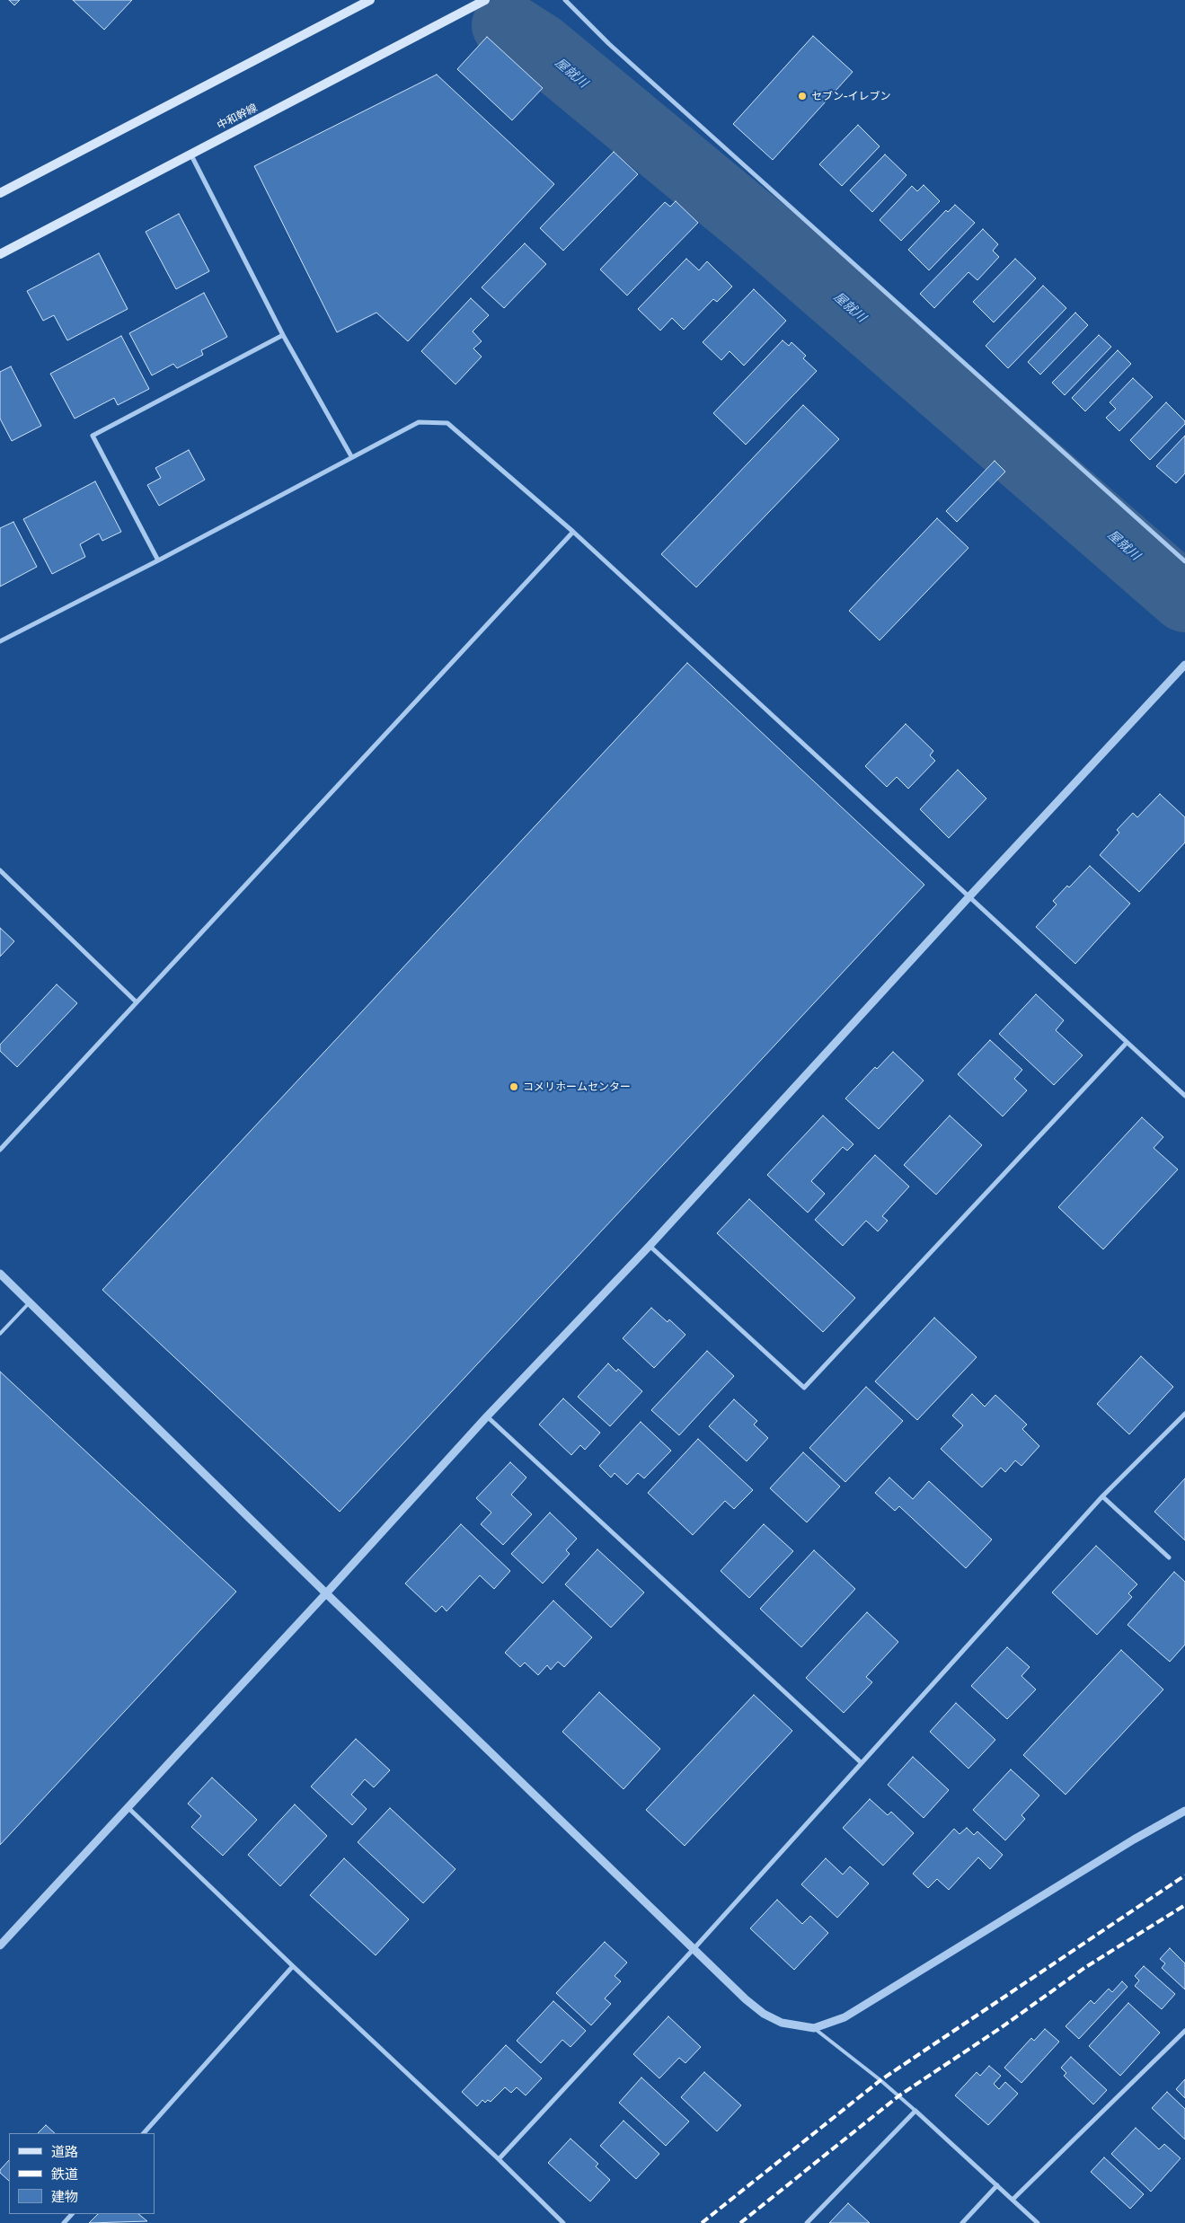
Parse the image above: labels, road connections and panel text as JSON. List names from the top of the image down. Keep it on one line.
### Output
{"streets":{"main road":["中和幹線"]},"water":["屋就川"],"places":["セブン-イレブン","コメリホームセンター"],"legend":["道路","鉄道","建物"]}
